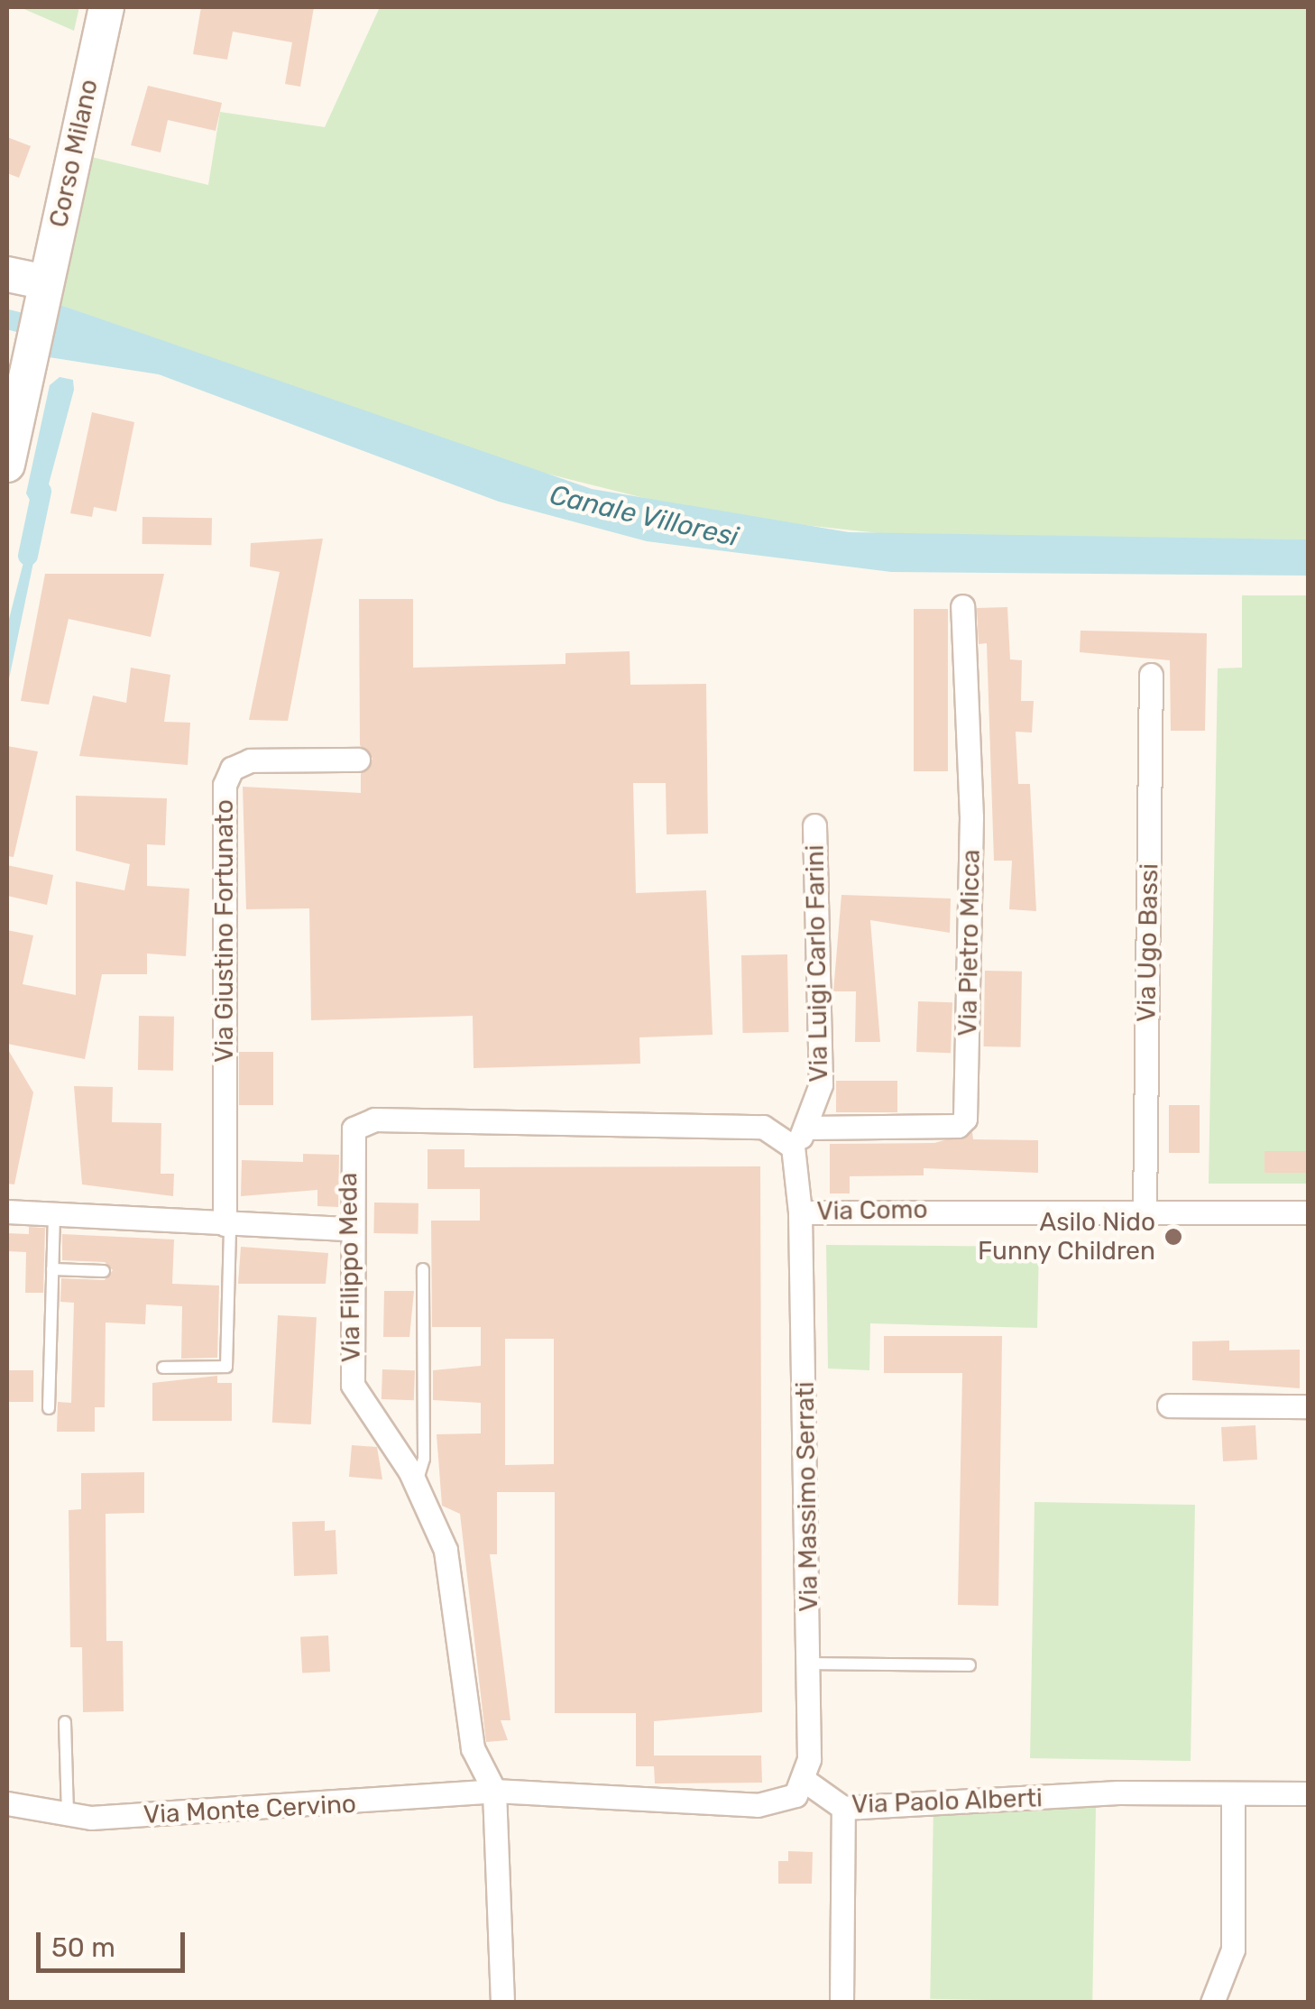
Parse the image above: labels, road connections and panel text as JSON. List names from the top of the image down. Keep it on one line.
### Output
{"streets":{"main road":["Corso Milano"],"street":["Via Giustino Fortunato","Via Pietro Micca","Via Ugo Bassi","Via Luigi Carlo Farini","Via Como","Via Filippo Meda","Via Massimo Serrati","Via Paolo Alberti","Via Monte Cervino"]},"crossings":[["Via Pietro Micca","Via Luigi Carlo Farini"],["Via Ugo Bassi","Via Como"],["Via Luigi Carlo Farini","Via Como"],["Via Luigi Carlo Farini","Via Filippo Meda"],["Via Como","Via Filippo Meda"],["Via Como","Via Massimo Serrati"],["Via Filippo Meda","Via Monte Cervino"],["Via Massimo Serrati","Via Paolo Alberti"]],"water":["Canale Villoresi"],"places":["Asilo Nido Funny Children"],"scale_bar":"50 m"}
